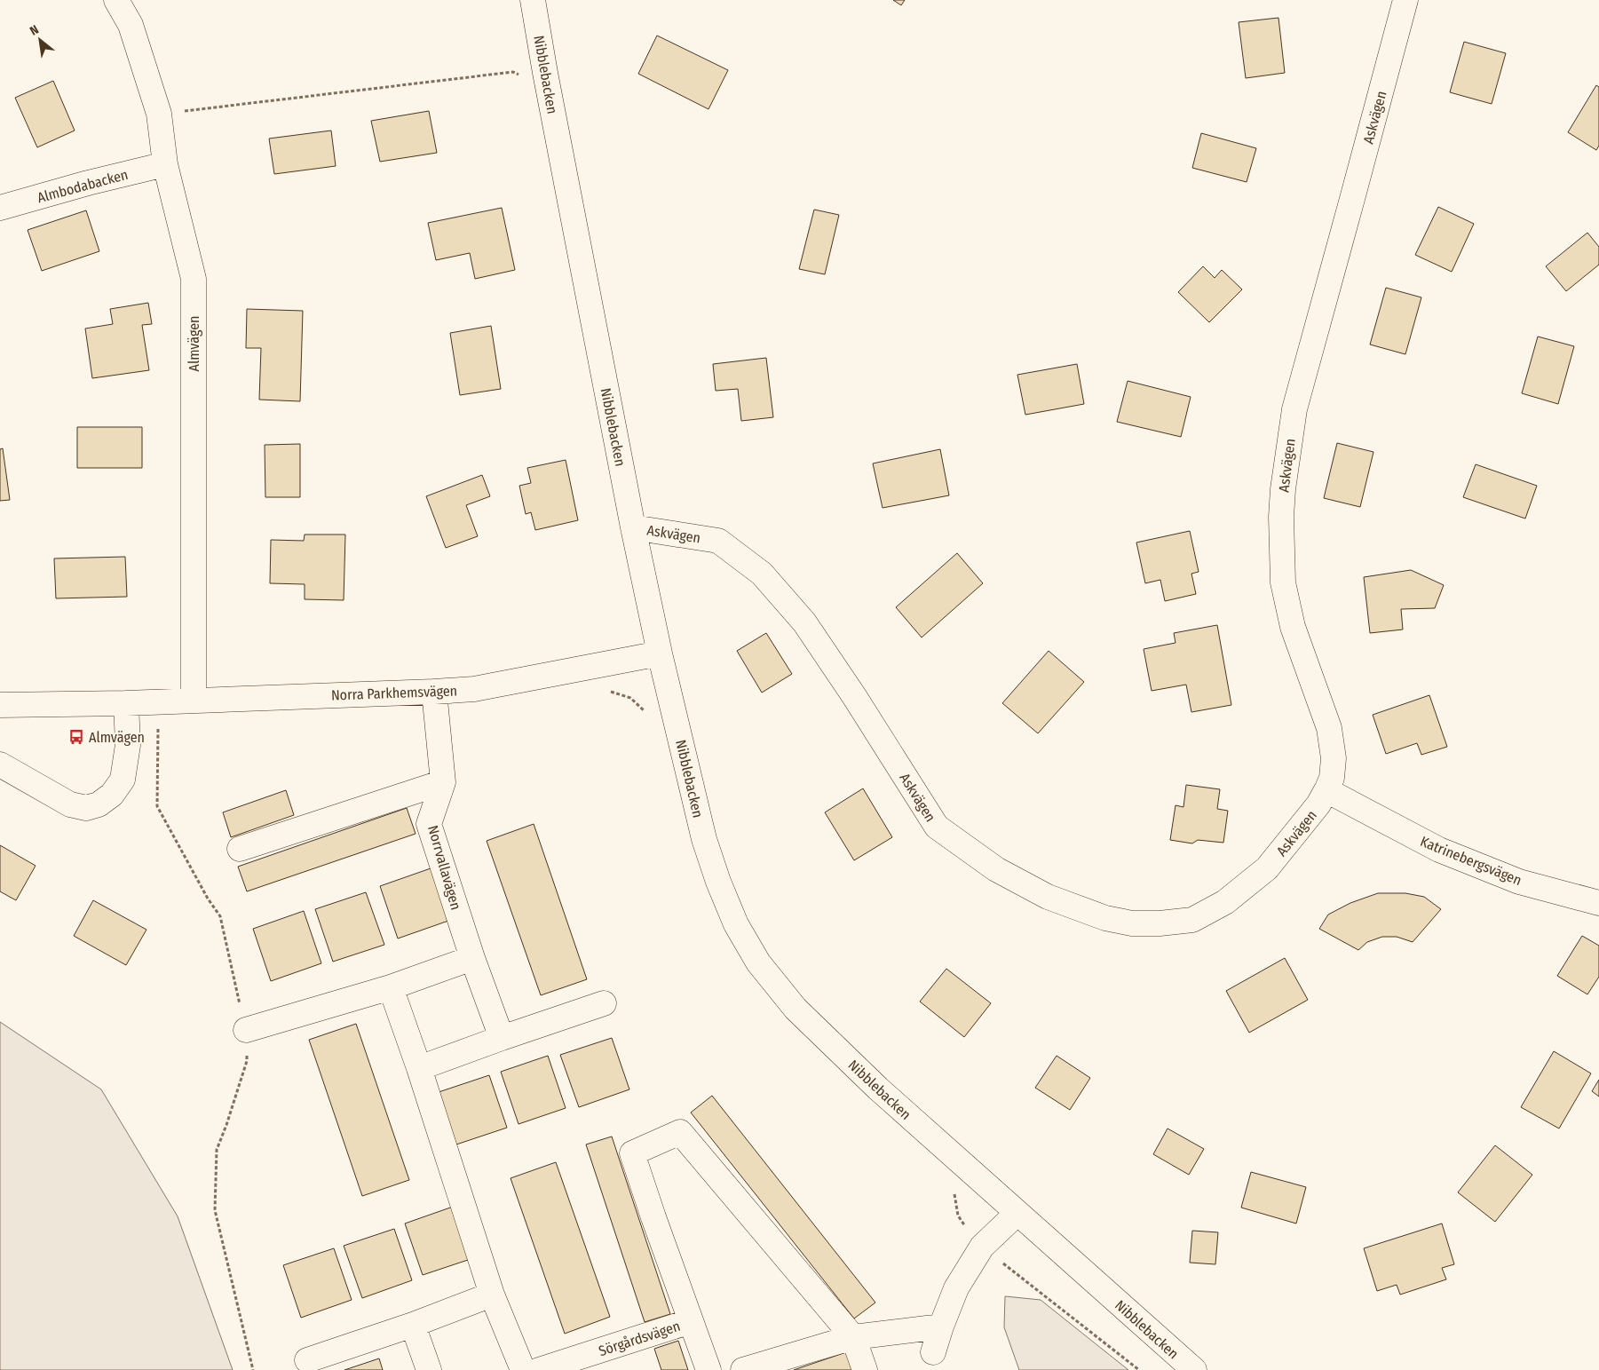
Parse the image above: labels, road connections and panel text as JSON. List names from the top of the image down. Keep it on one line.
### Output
{"streets":{"street":["Nibblebacken","Askvägen","Almbodabacken","Almvägen","Norra Parkhemsvägen","Katrinebergsvägen","Norrvallavägen","Sörgårdsvägen"]},"crossings":[["Nibblebacken","Askvägen"],["Nibblebacken","Norra Parkhemsvägen"],["Askvägen","Katrinebergsvägen"],["Almbodabacken","Almvägen"],["Almvägen","Norra Parkhemsvägen"],["Norra Parkhemsvägen","Norrvallavägen"]],"places":{"bus stop":["Almvägen"]},"north":"top left"}
